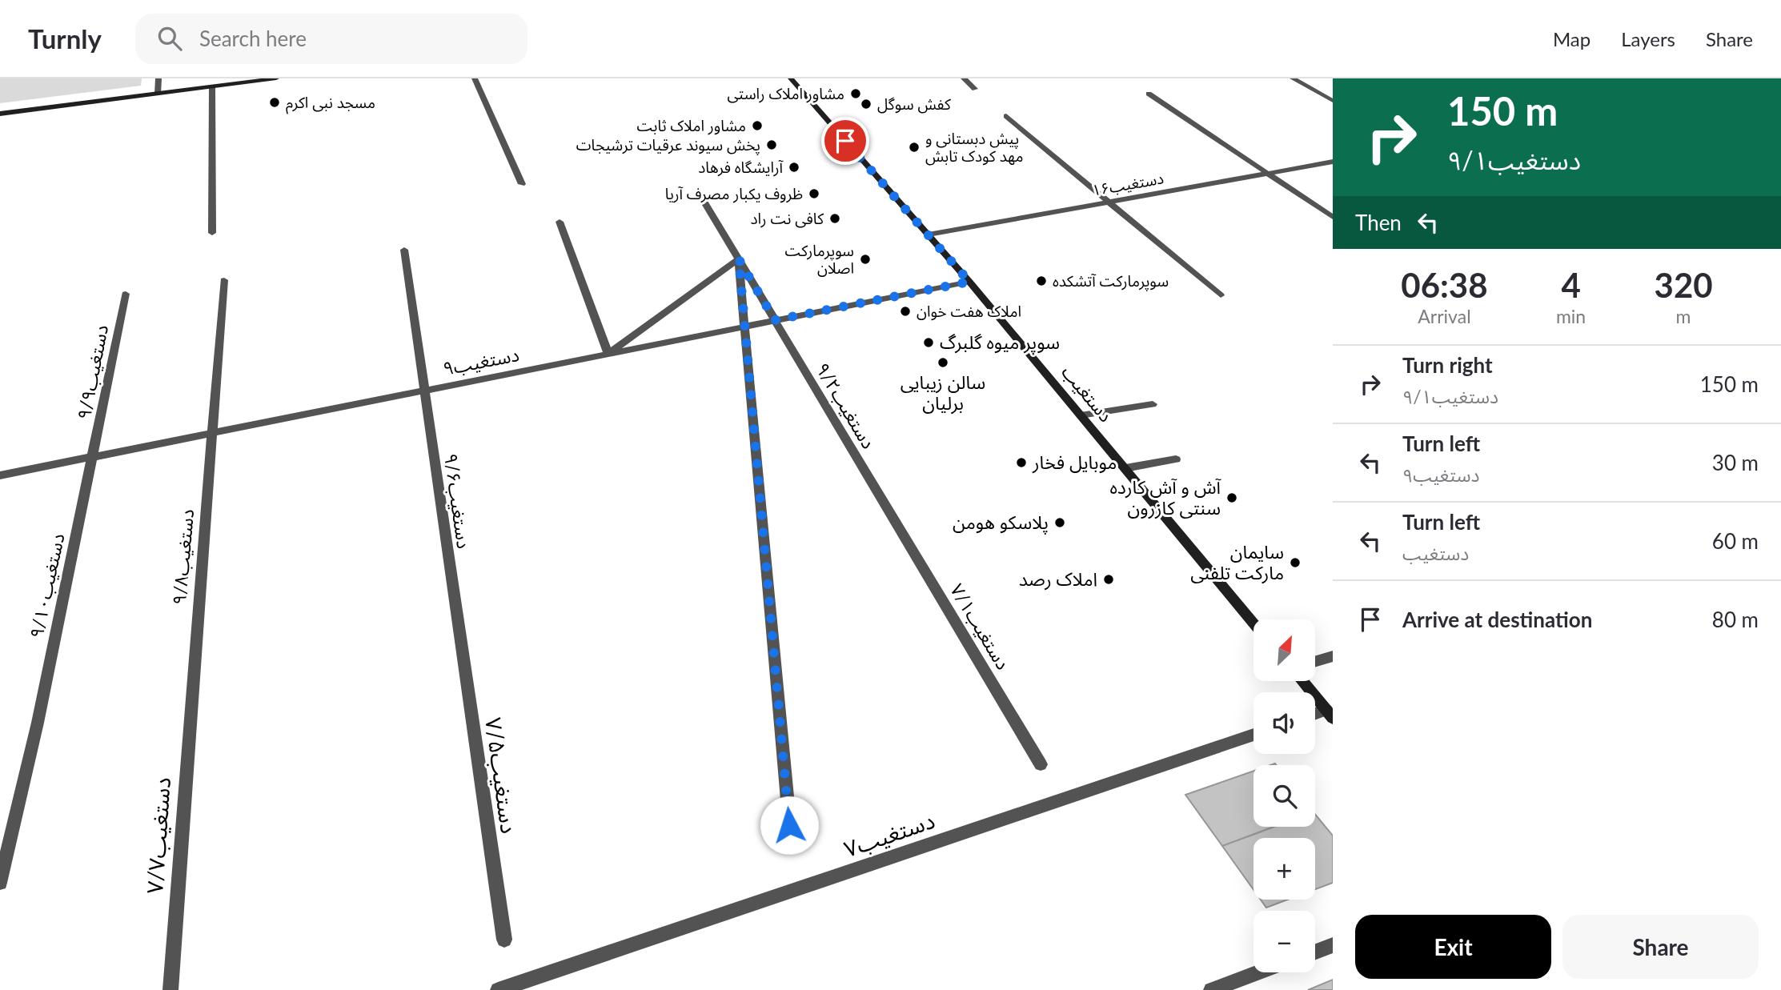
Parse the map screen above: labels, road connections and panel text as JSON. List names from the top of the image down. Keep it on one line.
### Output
{"streets":{"street":["دستغیب۱۶","دستغیب۹","دستغیب۹/۹","دستغیب","دستغیب۹/۲","دستغیب۹/۶","دستغیب۹/۸","دستغیب۹/۱۰","دستغیب۷/۱","دستغیب۷/۵","دستغیب۷","دستغیب۷/۷"]},"crossings":[["دستغیب۱۶","دستغیب"],["دستغیب۹","دستغیب۹/۹"],["دستغیب۹","دستغیب"],["دستغیب۹","دستغیب۹/۲"],["دستغیب۹","دستغیب۹/۶"],["دستغیب۹","دستغیب۹/۸"],["دستغیب۹","دستغیب۹/۱۰"],["دستغیب۹/۹","دستغیب۹/۱۰"],["دستغیب۹/۲","دستغیب۷/۱"],["دستغیب۹/۶","دستغیب۷/۵"],["دستغیب۹/۸","دستغیب۷/۷"]],"places":["مشاور املاک راستی","مسجد نبی اکرم","کفش سوگل","مشاور املاک ثابت","پخش سیوند عرقیات ترشیجات","پیش دبستانی و مهد کودک تابش","آرایشگاه فرهاد","ظروف یکبار مصرف آریا","کافی نت راد","سوپرمارکت اصلان","سوپرمارکت آتشکده","املاک هفت خوان","سوپر میوه گلبرگ","سالن زیبایی برلیان","موبایل فخار","آش و آش کارده سنتی کازرون","پلاسکو هومن","سایمان مارکت تلفنی","املاک رصد"],"north":"top right","page":{"header":"Turnly","search":"Search here","nav":["Map","Layers","Share"],"turn":["150 m","دستغیب۹/۱"],"then":"Then","eta":["06:38","Arrival","4","min","320","m"],"list":[{"name":"Turn right","note":"دستغیب۹/۱","value":"150 m"},{"name":"Turn left","note":"دستغیب۹","value":"30 m"},{"name":"Turn left","note":"دستغیب","value":"60 m"},{"name":"Arrive at destination","value":"80 m"}],"map_buttons":["+","−"],"buttons":["Exit","Share"]}}
